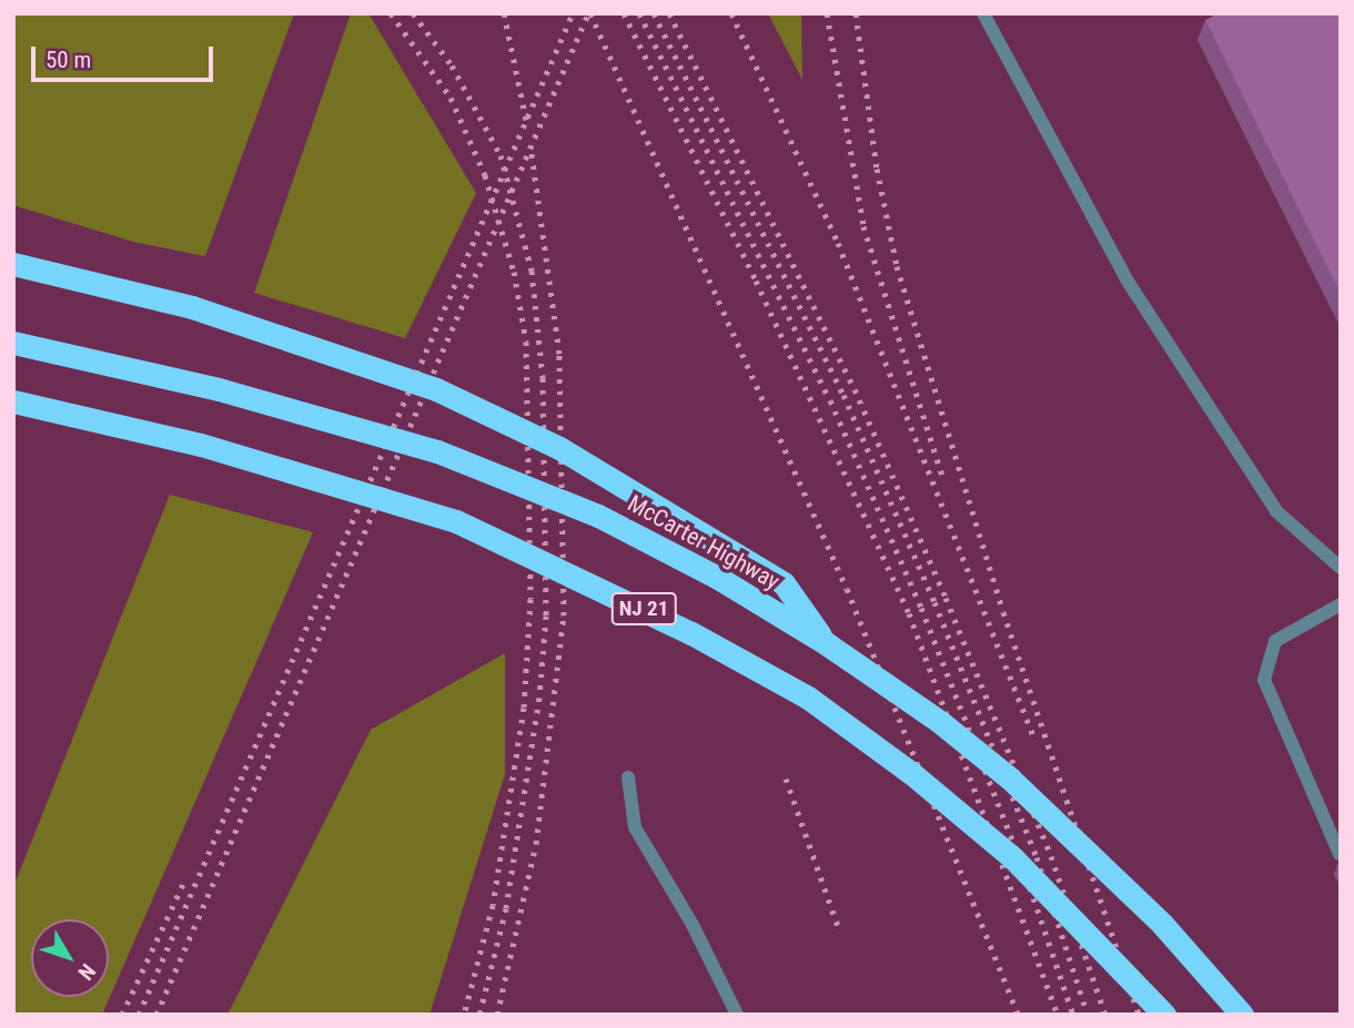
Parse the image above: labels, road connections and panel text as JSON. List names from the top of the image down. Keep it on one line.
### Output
{"streets":{"highway":["McCarter Highway","NJ 21"]},"scale_bar":"50 m","north":"bottom right"}
